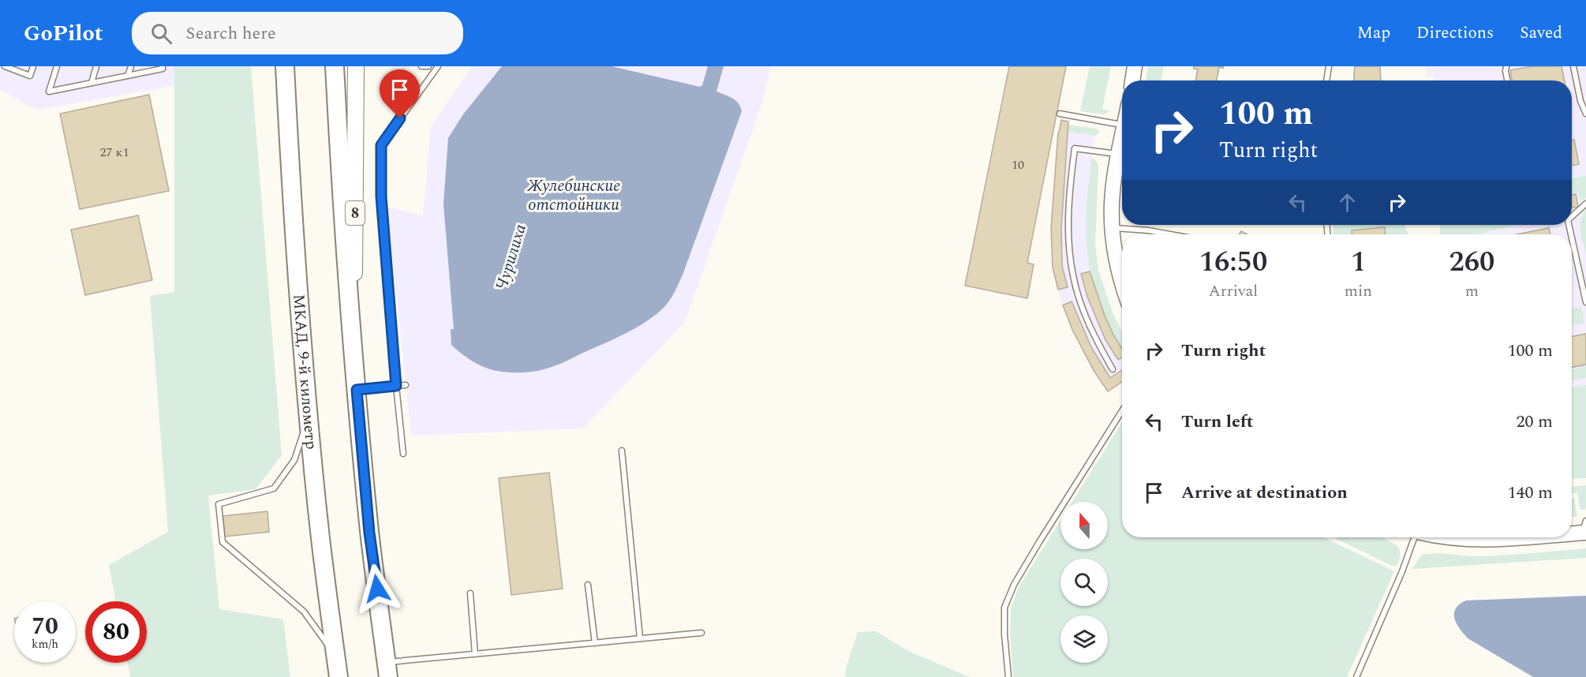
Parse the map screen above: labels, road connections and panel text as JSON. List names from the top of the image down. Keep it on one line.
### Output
{"streets":{"highway":["МКАД, 9-й километр"],"main road":["8"]},"water":["Жулебинские отстойники","Чурилиха"],"house_numbers":["27 к1","10"],"north":"top","page":{"header":"GoPilot","search":"Search here","nav":["Map","Directions","Saved"],"turn":["100 m","Turn right"],"eta":["16:50","Arrival","1","min","260","m"],"list":[{"name":"Turn right","value":"100 m"},{"name":"Turn left","value":"20 m"},{"name":"Arrive at destination","value":"140 m"}],"speed":"70 km/h","limit":"80"}}
